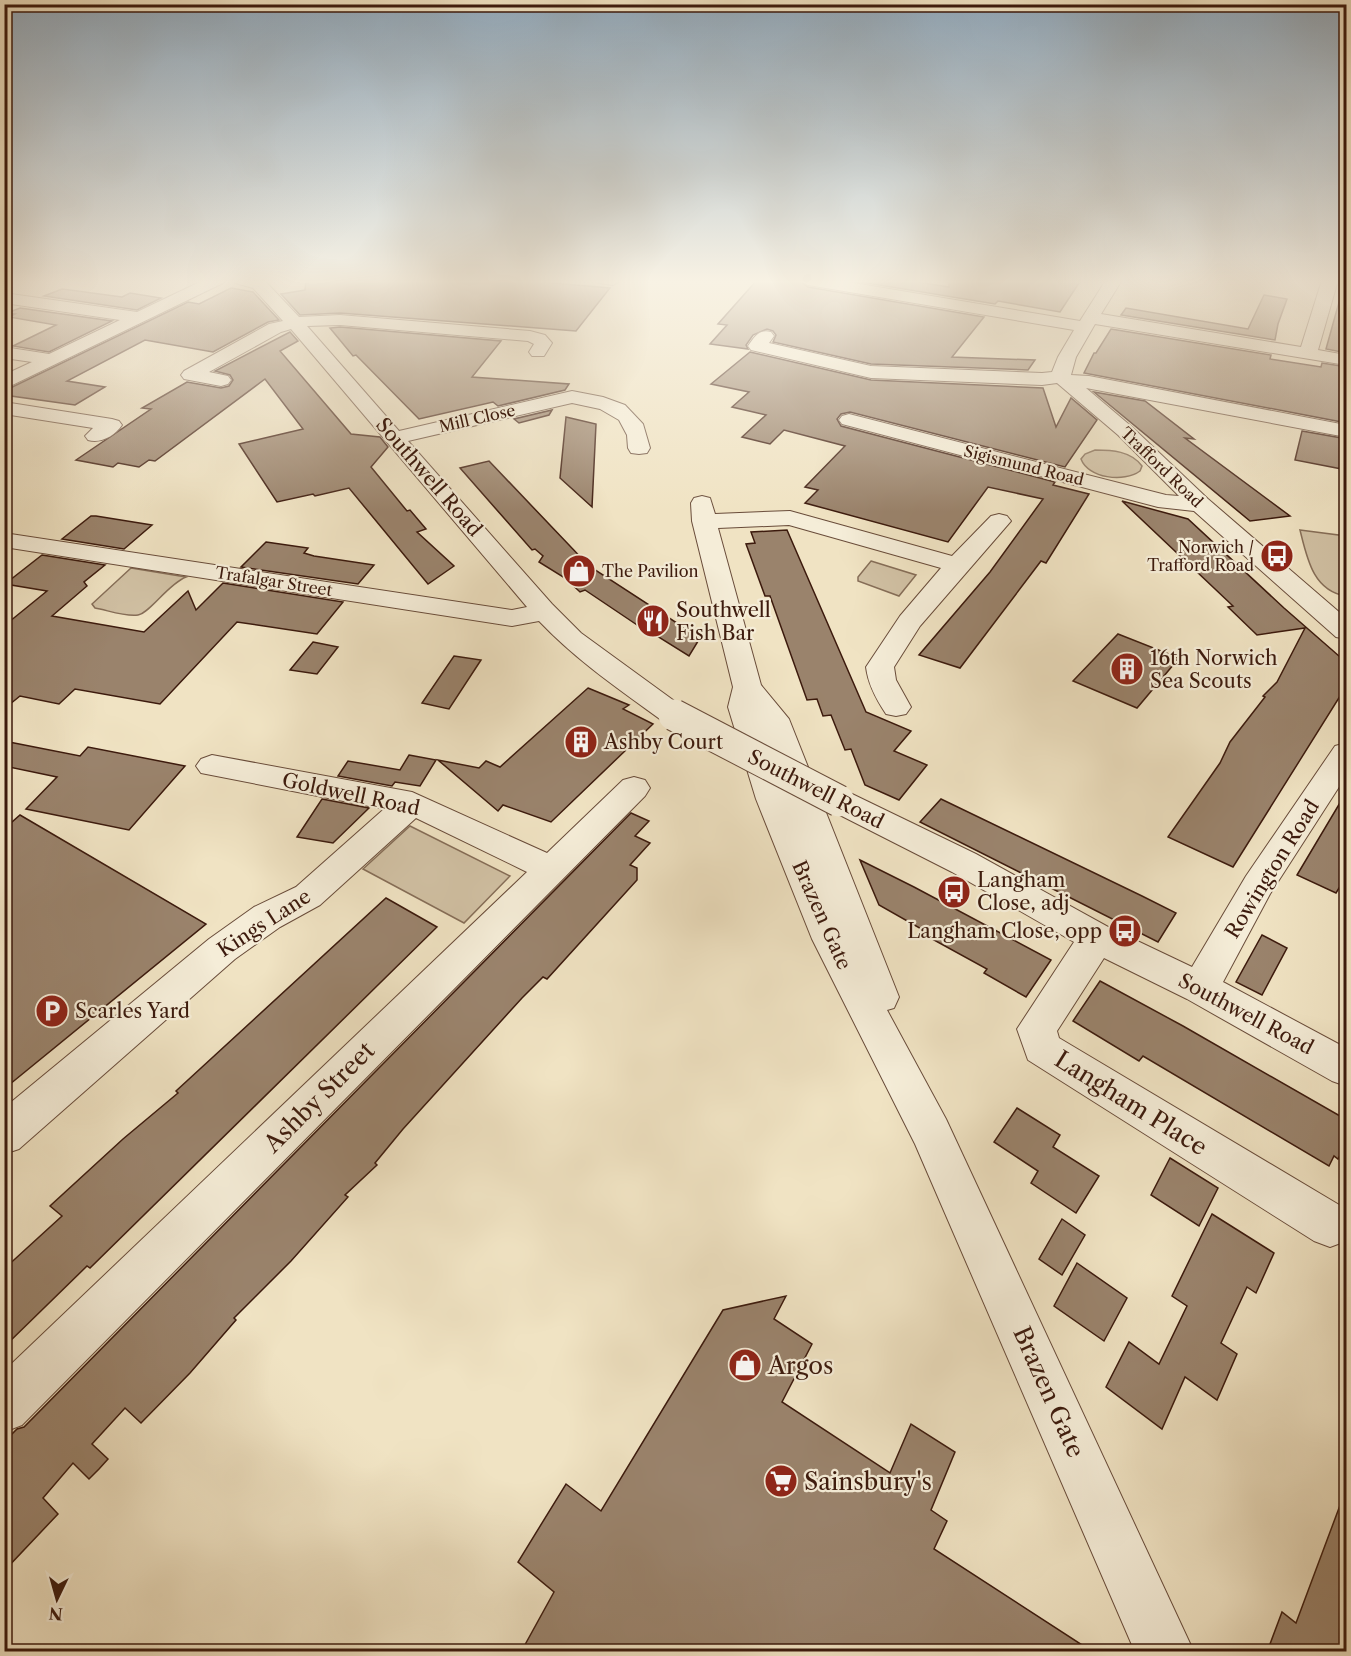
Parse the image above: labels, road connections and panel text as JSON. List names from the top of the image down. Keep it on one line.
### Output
{"streets":{"street":["Mill Close","Sigismund Road","Trafford Road","Southwell Road","Trafalgar Street","Goldwell Road","Rowington Road","Brazen Gate","Kings Lane","Ashby Street","Langham Place"]},"crossings":[["Mill Close","Southwell Road"],["Sigismund Road","Trafford Road"],["Southwell Road","Trafalgar Street"],["Southwell Road","Rowington Road"],["Southwell Road","Langham Place"],["Goldwell Road","Kings Lane"],["Goldwell Road","Ashby Street"]],"places":{"bus stop":["Norwich / Trafford Road","Langham Close, adj","Langham Close, opp"],"shop":["The Pavilion","Argos"],"restaurant":["Southwell Fish Bar"],"building":["16th Norwich Sea Scouts","Ashby Court"],"parking":["Scarles Yard"],"supermarket":["Sainsbury's"]},"north":"bottom"}
